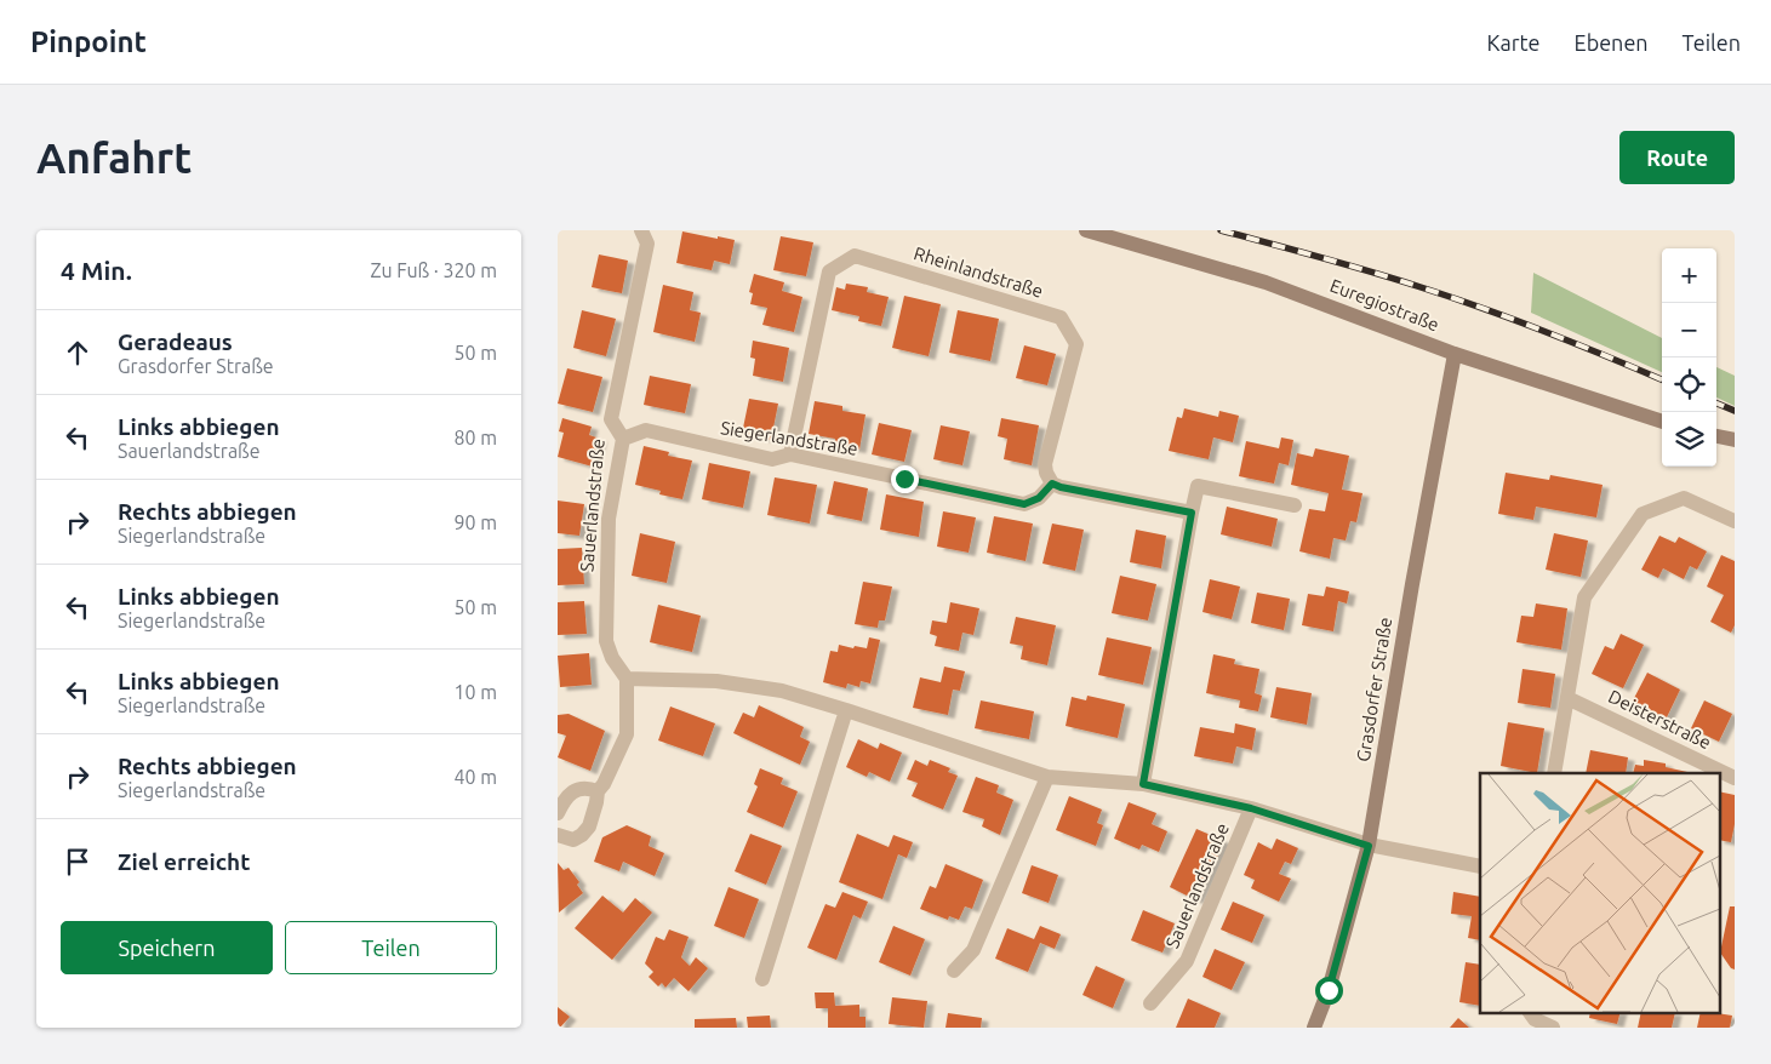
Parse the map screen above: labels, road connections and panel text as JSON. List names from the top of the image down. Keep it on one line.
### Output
{"streets":{"street":["Rheinlandstraße","Euregiostraße","Siegerlandstraße","Sauerlandstraße","Grasdorfer Straße","Deisterstraße"]},"crossings":[["Rheinlandstraße","Siegerlandstraße"],["Euregiostraße","Grasdorfer Straße"],["Siegerlandstraße","Sauerlandstraße"],["Sauerlandstraße","Grasdorfer Straße"]],"page":{"header":"Pinpoint","nav":["Karte","Ebenen","Teilen"],"buttons":["Route",["Speichern","Teilen"]],"title":"Anfahrt","heading":["4 Min.","Zu Fuß · 320 m"],"map_buttons":["+","−"],"list":[["Geradeaus","Grasdorfer Straße","50 m"],["Links abbiegen","Sauerlandstraße","80 m"],["Rechts abbiegen","Siegerlandstraße","90 m"],["Links abbiegen","Siegerlandstraße","50 m"],["Links abbiegen","Siegerlandstraße","10 m"],["Rechts abbiegen","Siegerlandstraße","40 m"],"Ziel erreicht"]}}
